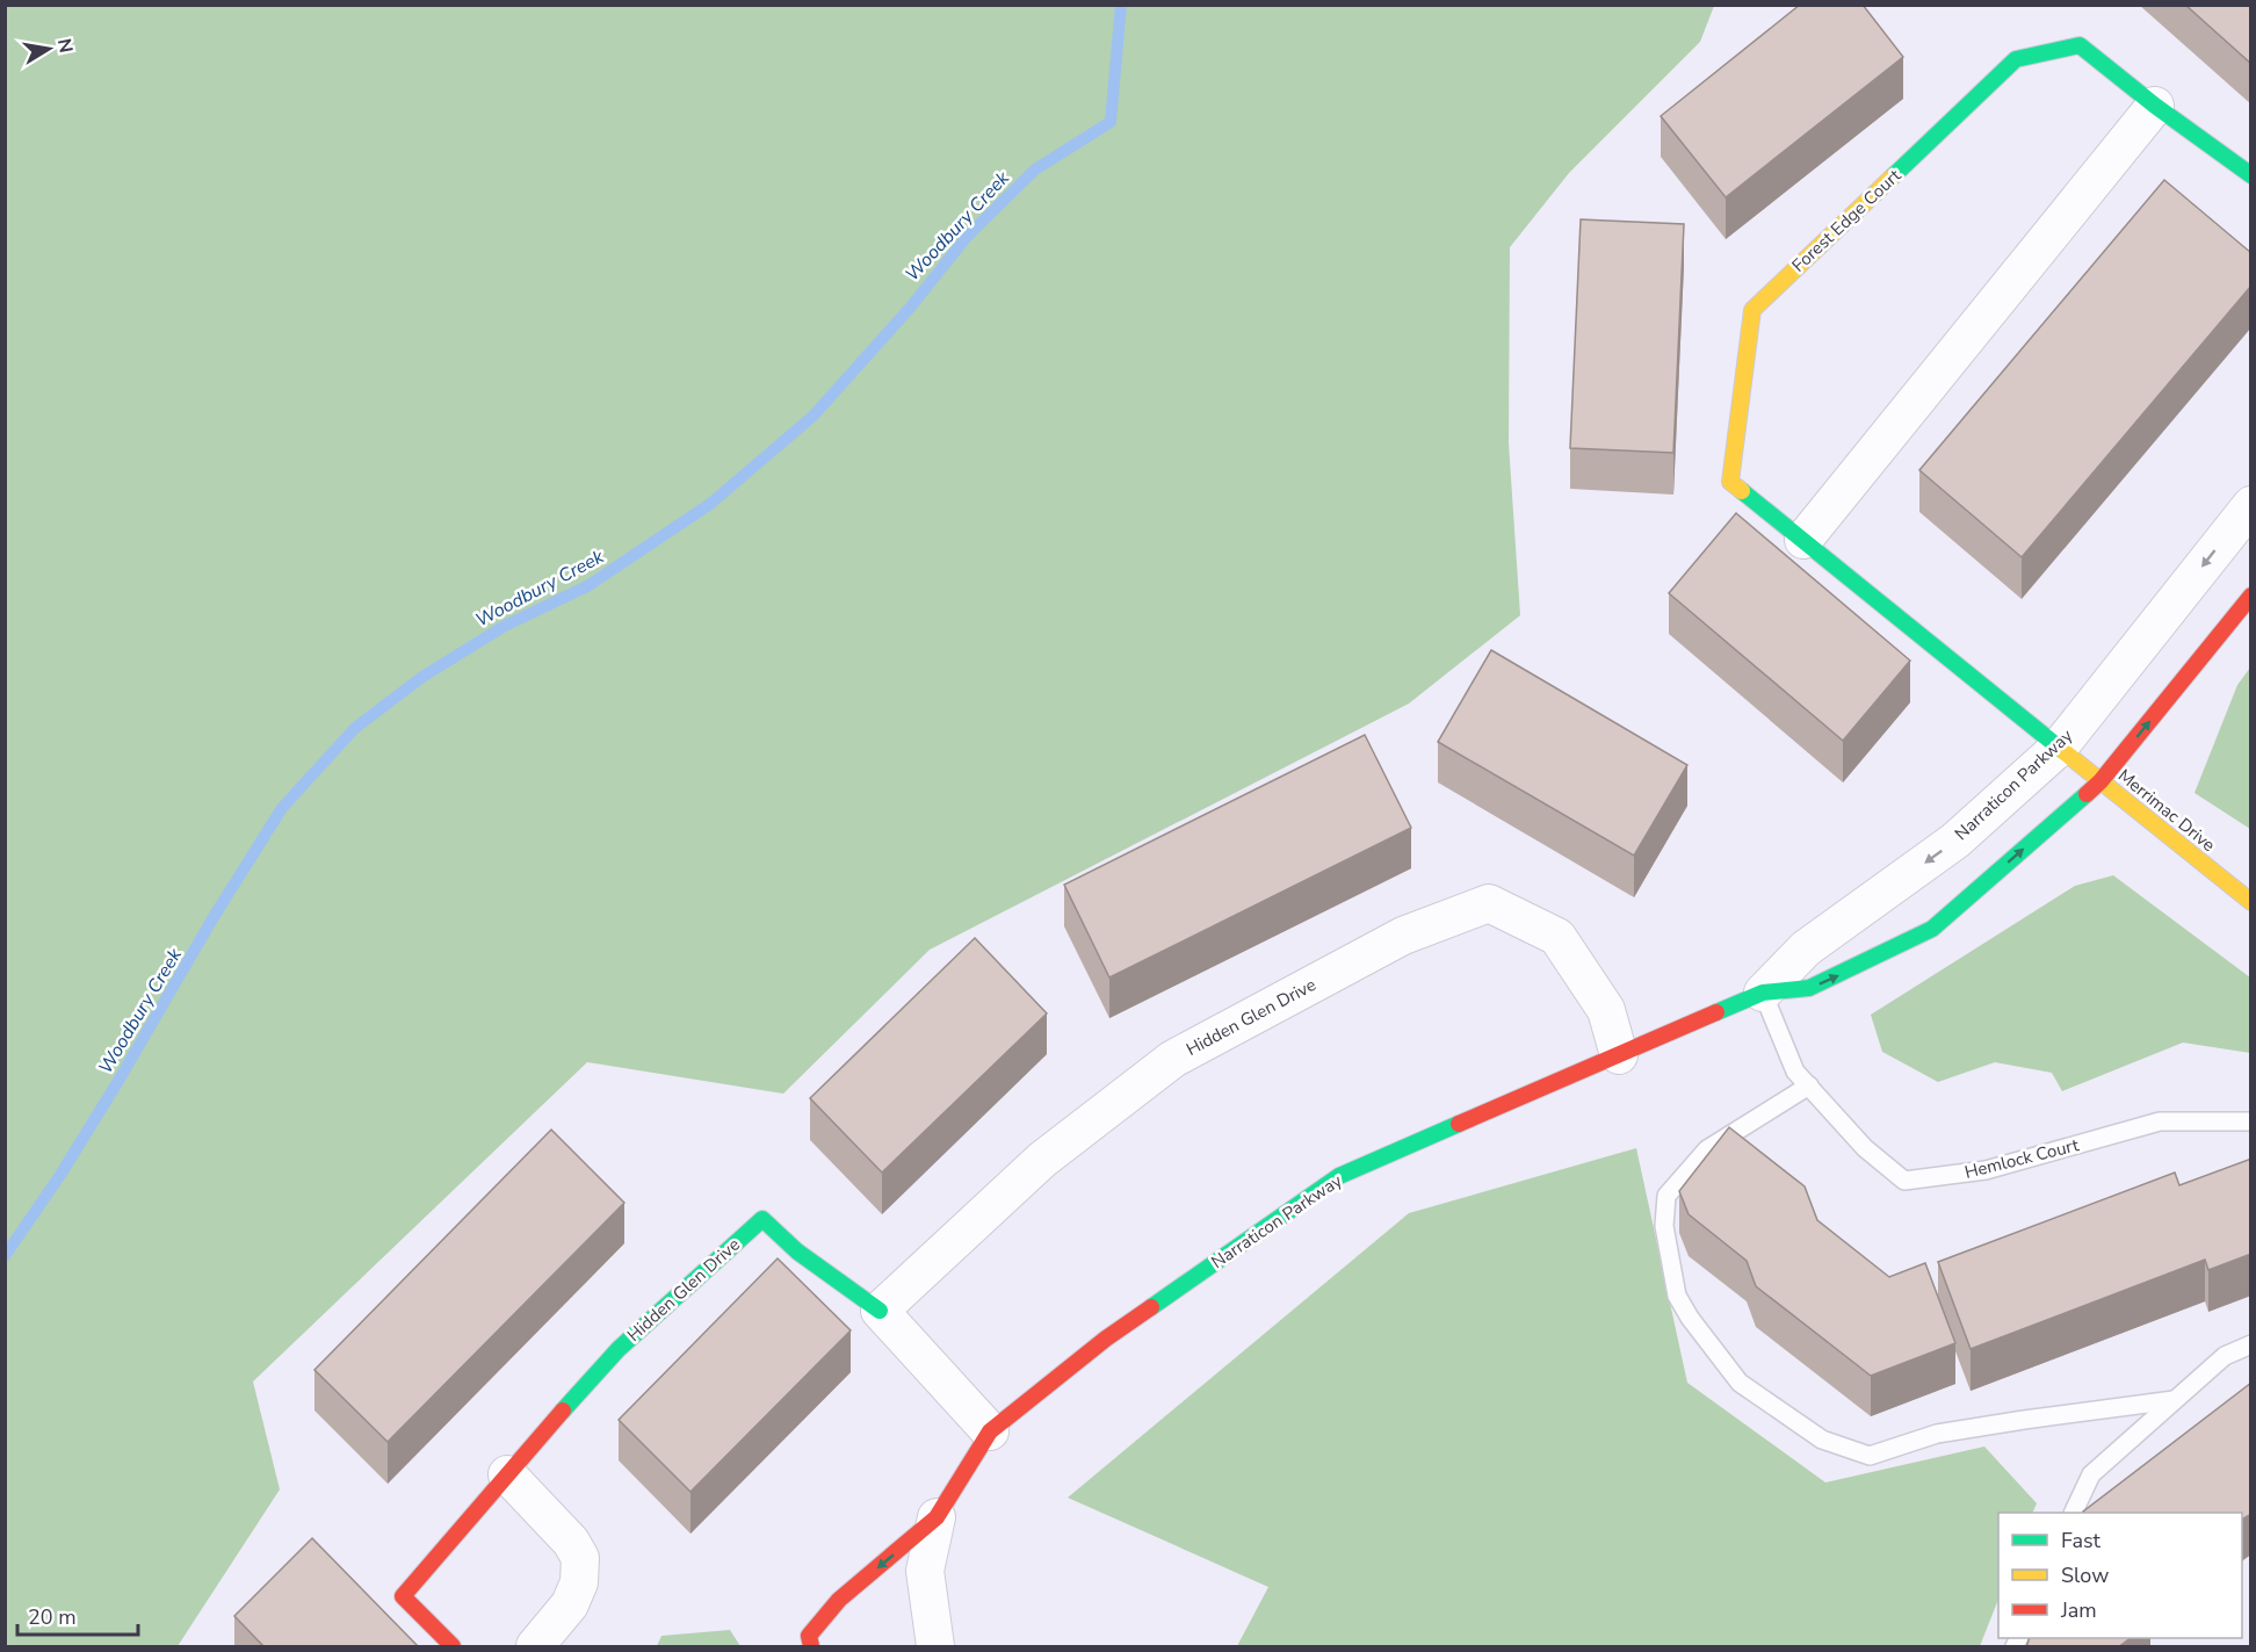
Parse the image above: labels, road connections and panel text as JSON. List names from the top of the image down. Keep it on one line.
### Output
{"streets":{"street":["Forest Edge Court","Narraticon Parkway","Merrimac Drive","Hidden Glen Drive"],"lane":["Hemlock Court"]},"crossings":[["Forest Edge Court","Narraticon Parkway"],["Forest Edge Court","Merrimac Drive"],["Narraticon Parkway","Merrimac Drive"],["Narraticon Parkway","Hidden Glen Drive"],["Narraticon Parkway","Hemlock Court"]],"water":["Woodbury Creek"],"legend":["Fast","Slow","Jam"],"scale_bar":"20 m","north":"right"}
